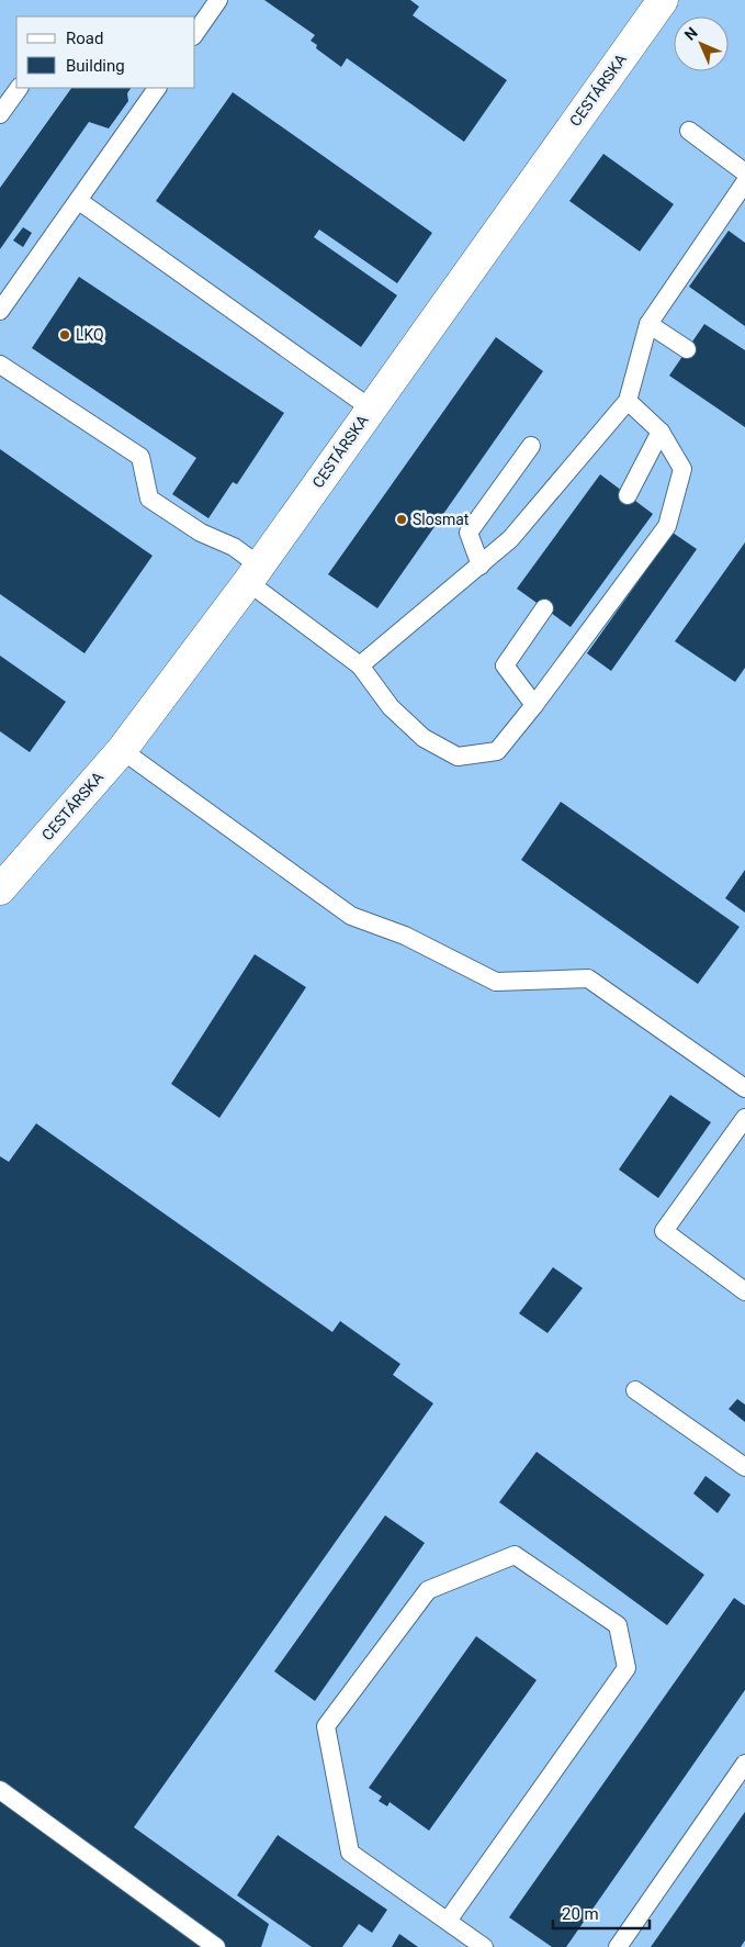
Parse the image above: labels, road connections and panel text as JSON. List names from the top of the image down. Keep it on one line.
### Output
{"streets":{"street":["CESTÁRSKA"]},"places":["LKQ","Slosmat"],"legend":["Road","Building"],"scale_bar":"20 m","north":"top left"}
